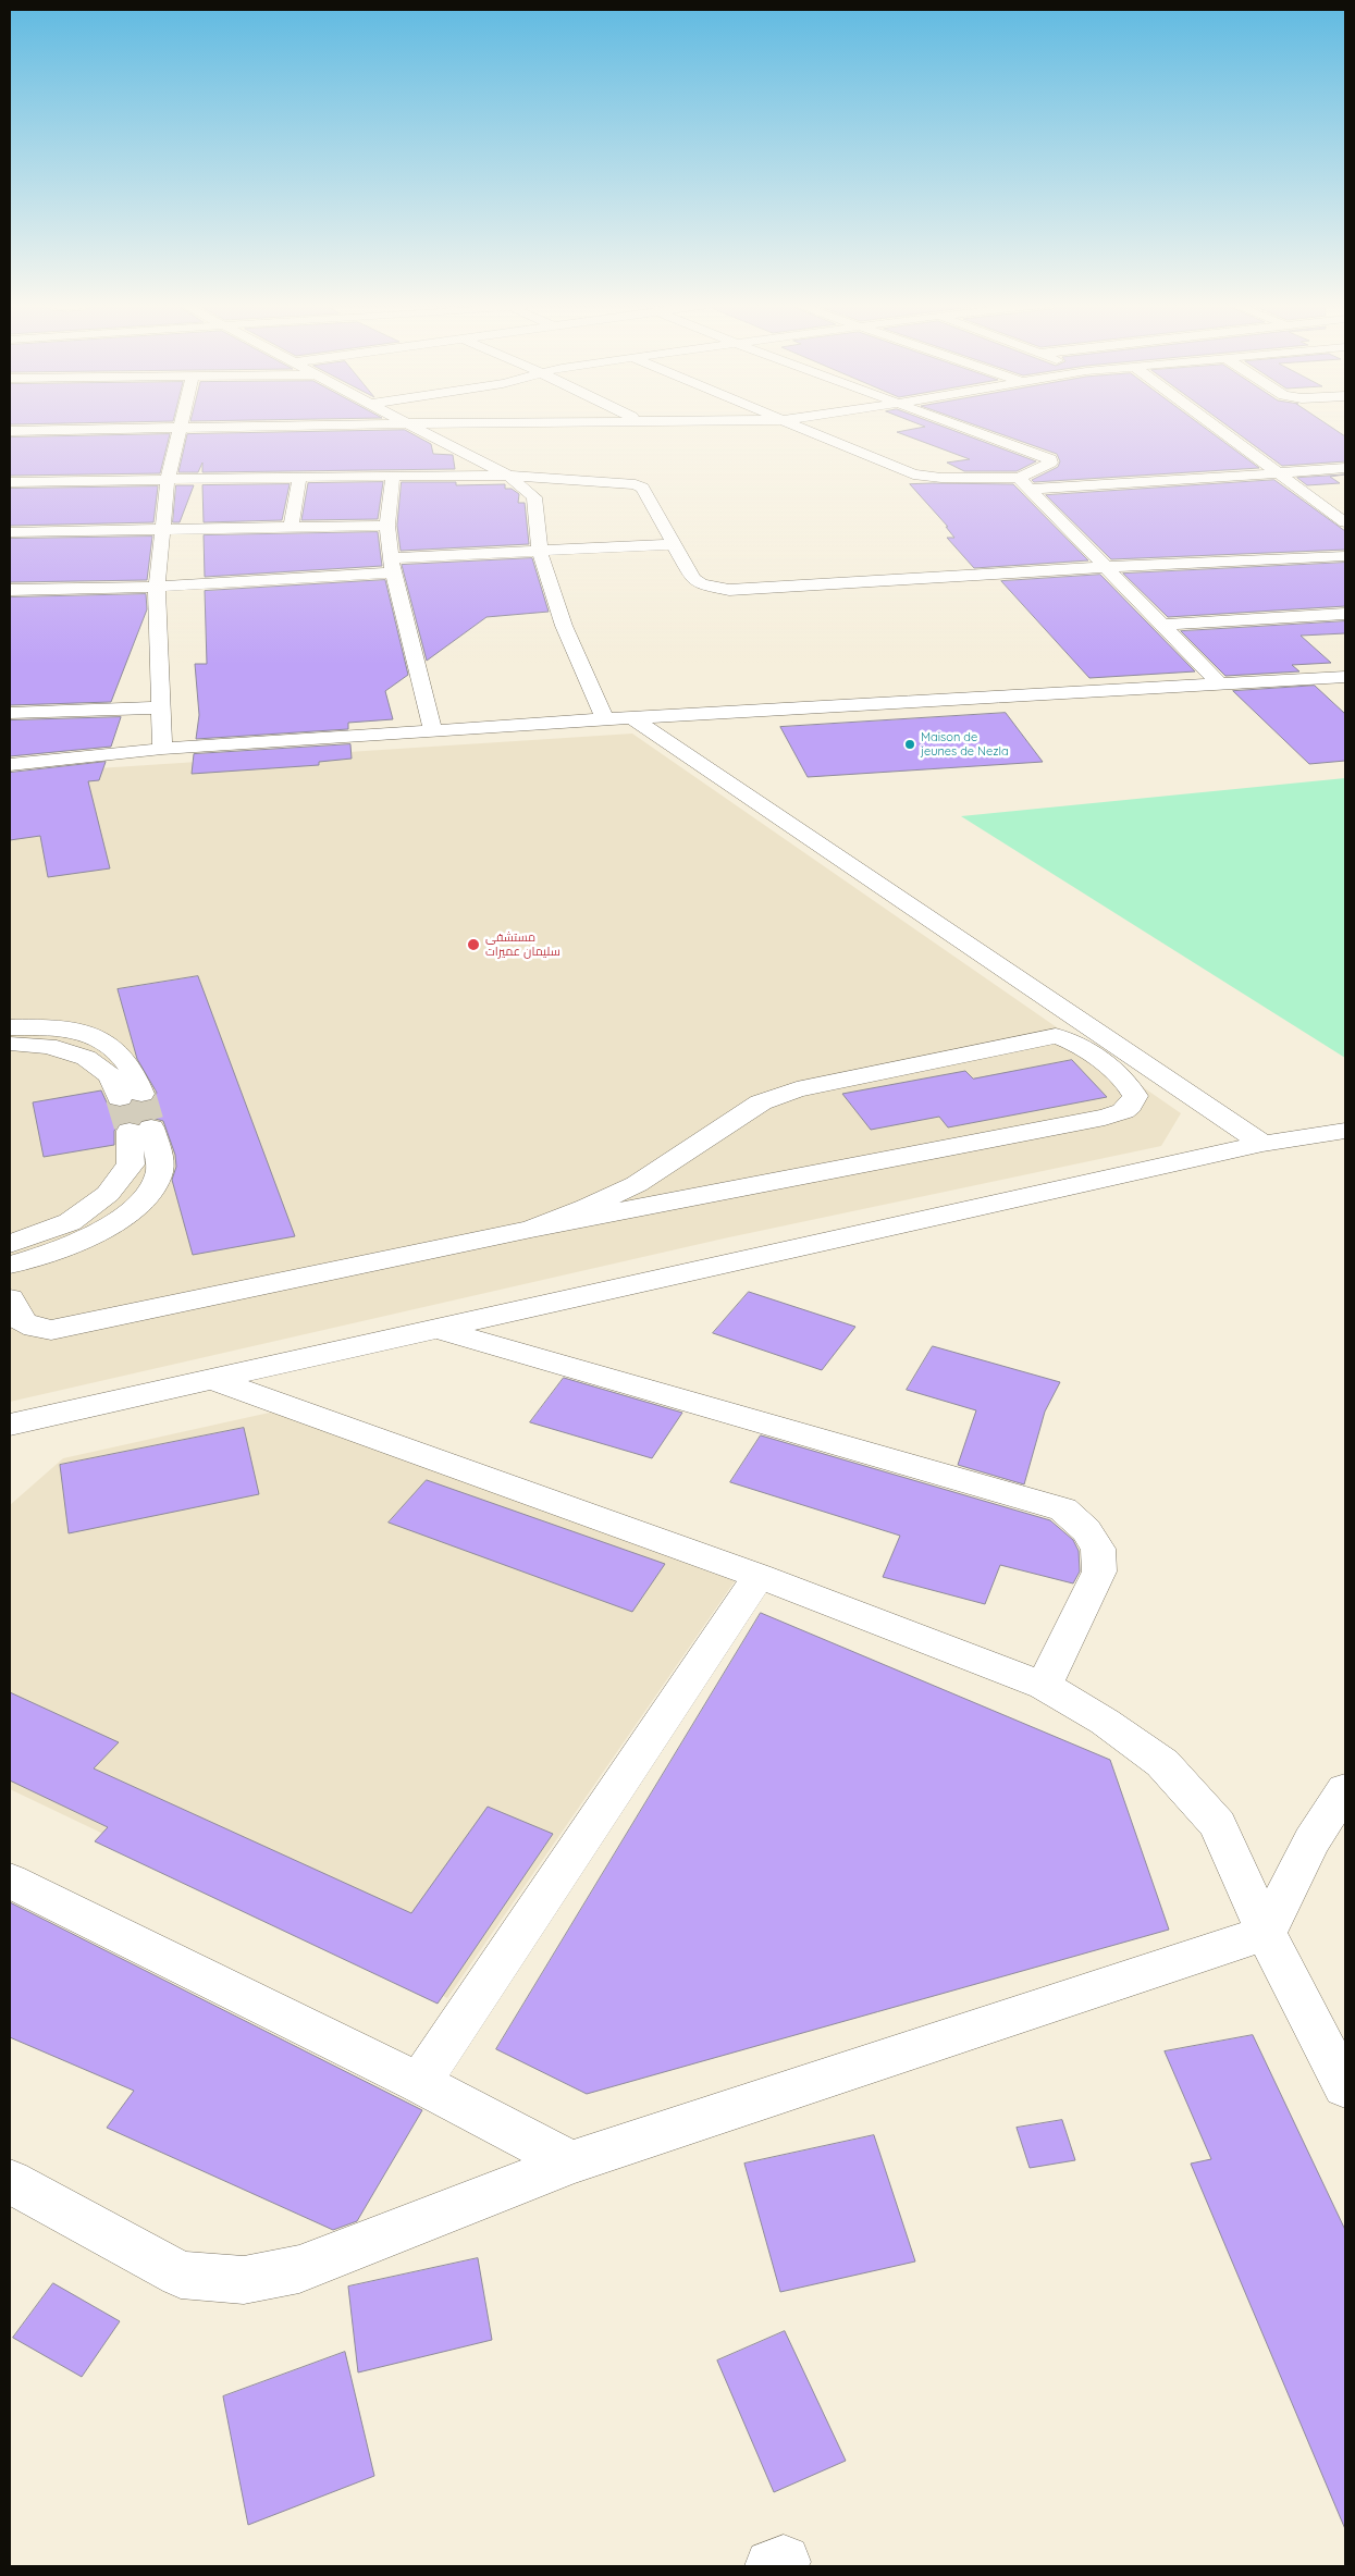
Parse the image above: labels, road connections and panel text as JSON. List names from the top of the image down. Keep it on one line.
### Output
{"places":["Maison de jeunes de Nezla","مستشفى سليمان عميرات"]}
